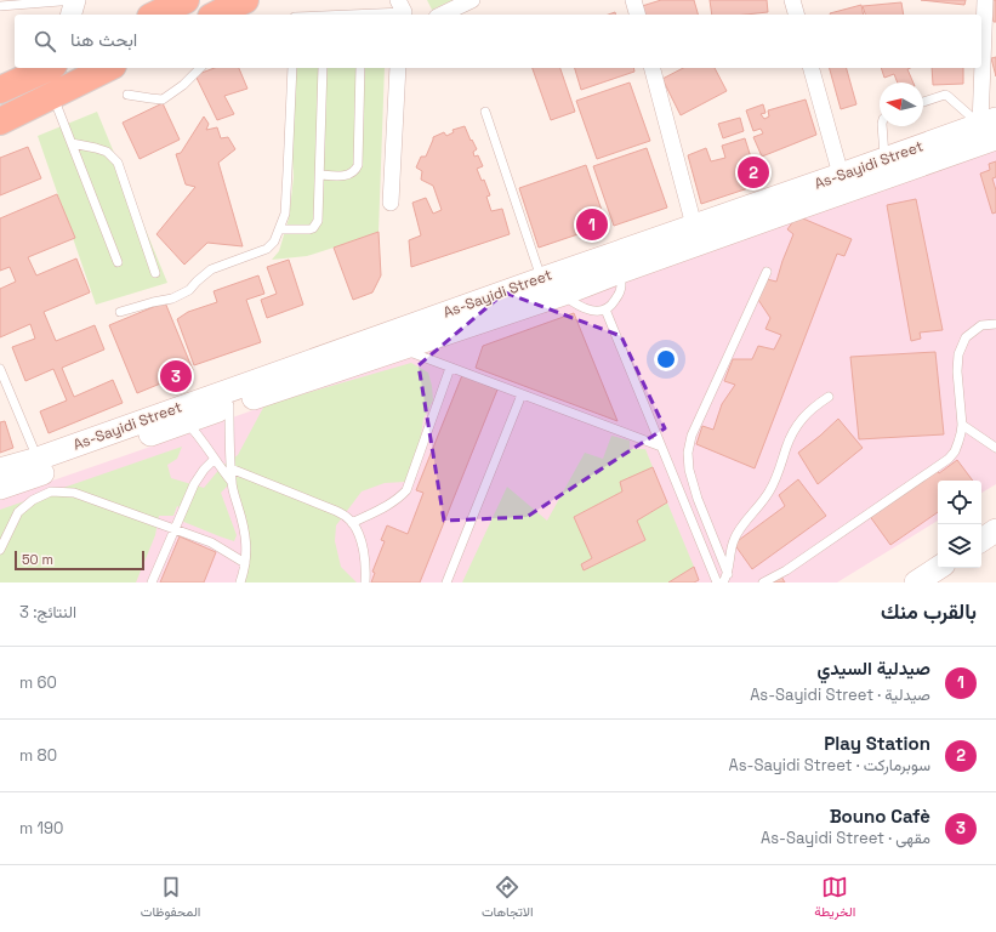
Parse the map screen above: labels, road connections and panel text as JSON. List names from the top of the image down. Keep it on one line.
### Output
{"streets":{"main road":["As-Sayidi Street"]},"scale_bar":"50 m","north":"left","page":{"search":"ابحث هنا","pins":["2","1","3"],"scale":"50 m","heading":["بالقرب منك","النتائج: 3"],"list":[{"mark":"1","name":"صيدلية السيدي","note":"صيدلية · As-Sayidi Street","value":"60 m"},{"mark":"2","name":"Play Station","note":"سوبرماركت · As-Sayidi Street","value":"80 m"},{"mark":"3","name":"Bouno Cafè","note":"مقهى · As-Sayidi Street","value":"190 m"}],"nav":["الخريطة","الاتجاهات","المحفوظات"]}}
